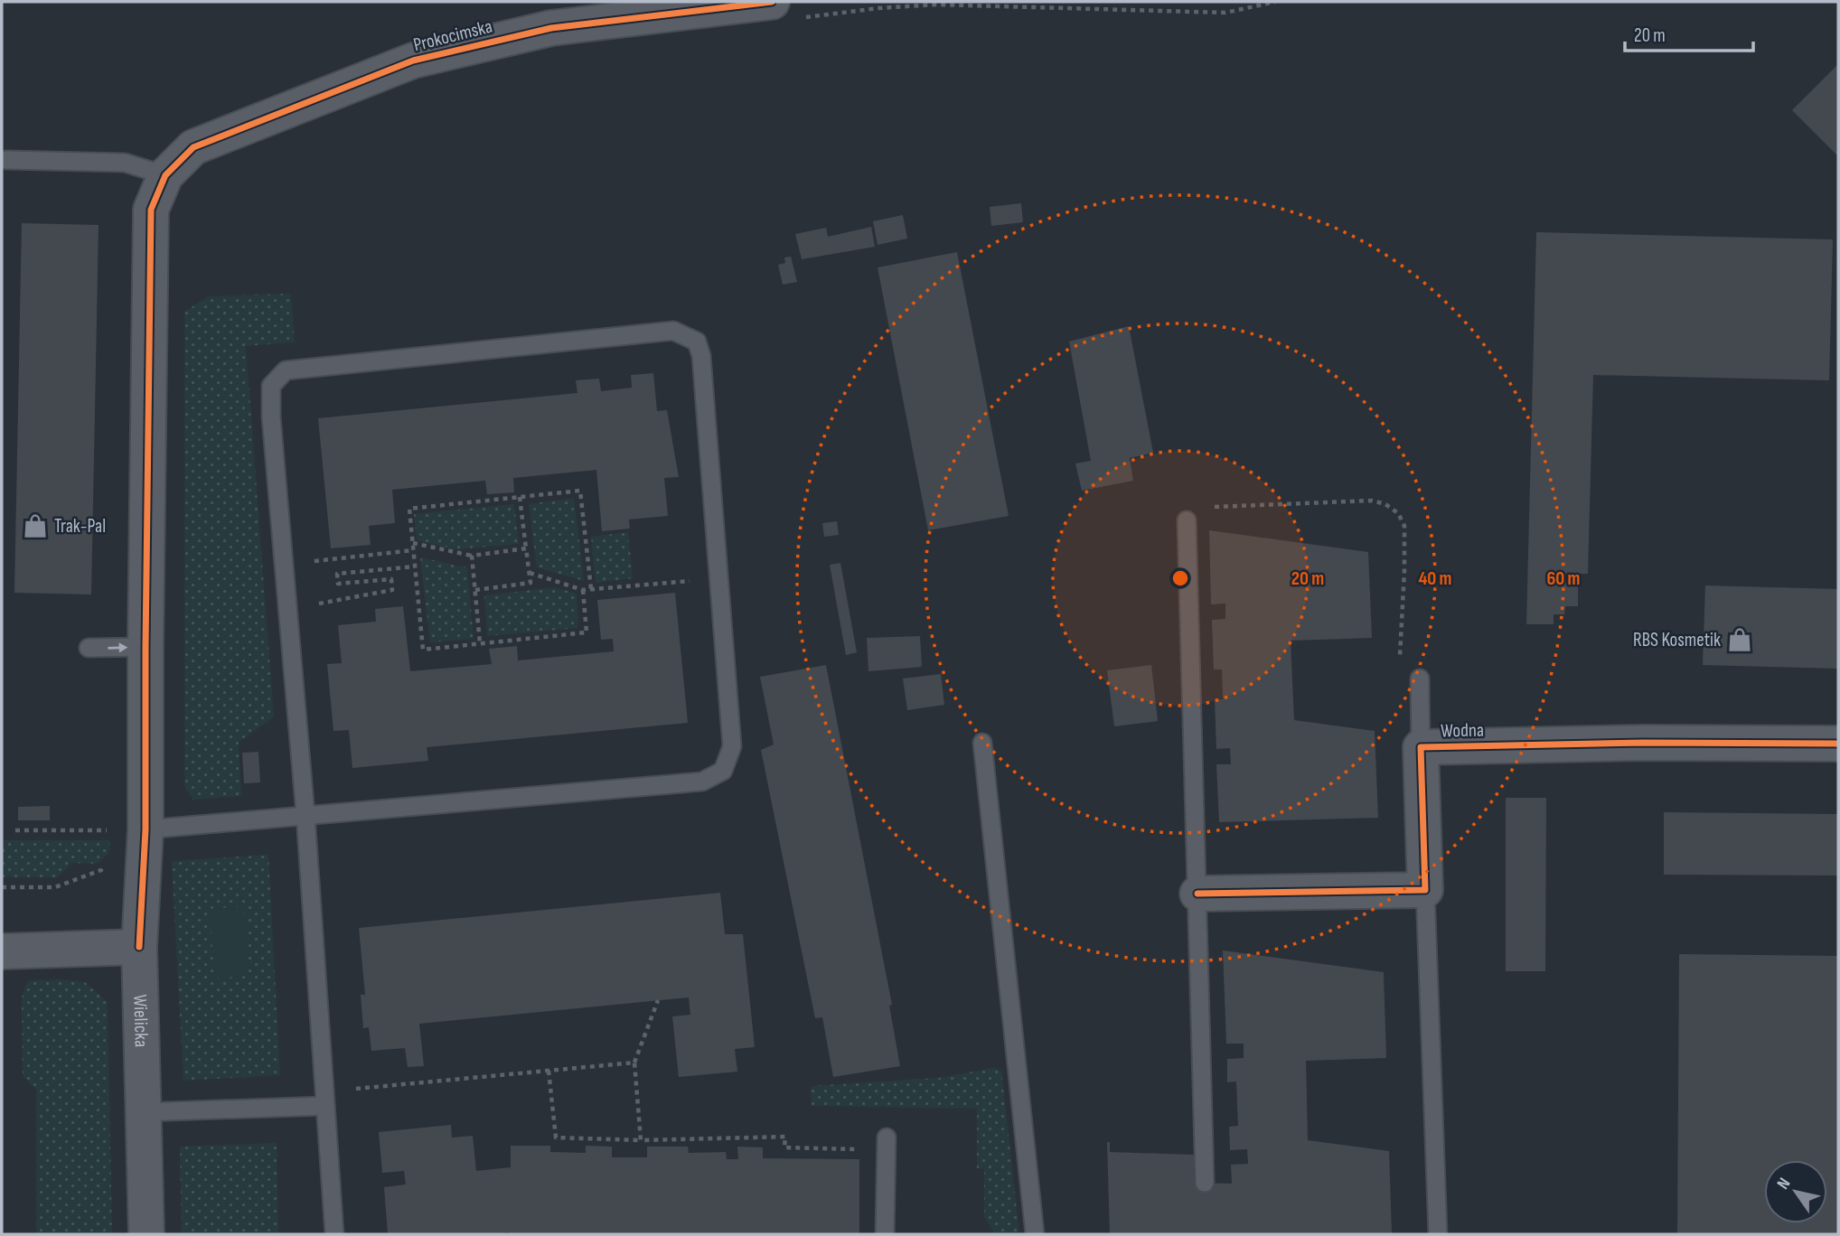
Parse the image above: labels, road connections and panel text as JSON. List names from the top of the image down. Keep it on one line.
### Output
{"streets":{"street":["Prokocimska","Wodna","Wielicka"]},"crossings":[["Prokocimska","Wielicka"]],"places":{"shop":["Trak-Pal","RBS Kosmetik"]},"scale_bar":"20 m","north":"top left","rings":["20 m","40 m","60 m"]}
